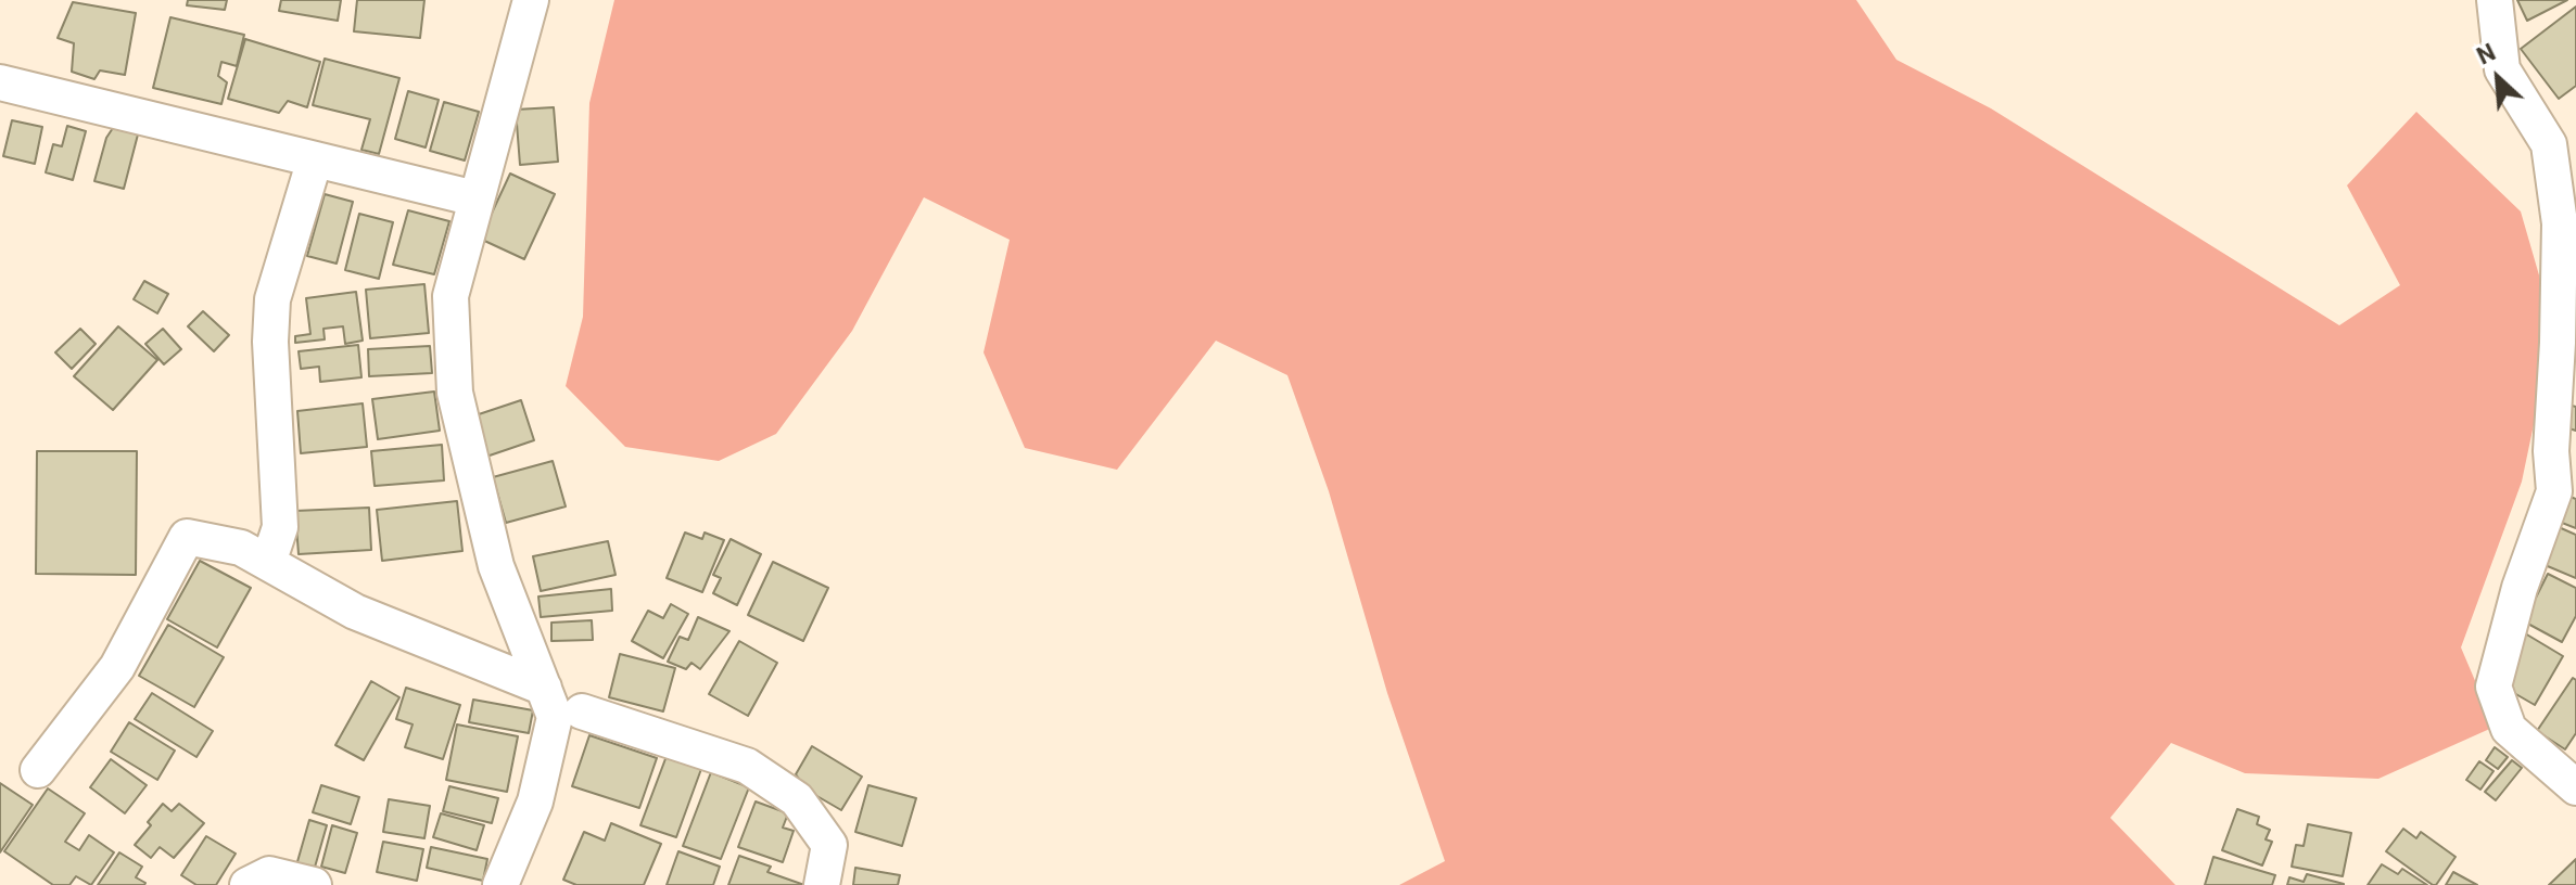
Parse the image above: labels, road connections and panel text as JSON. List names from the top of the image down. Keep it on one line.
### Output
{"north":"top left"}
